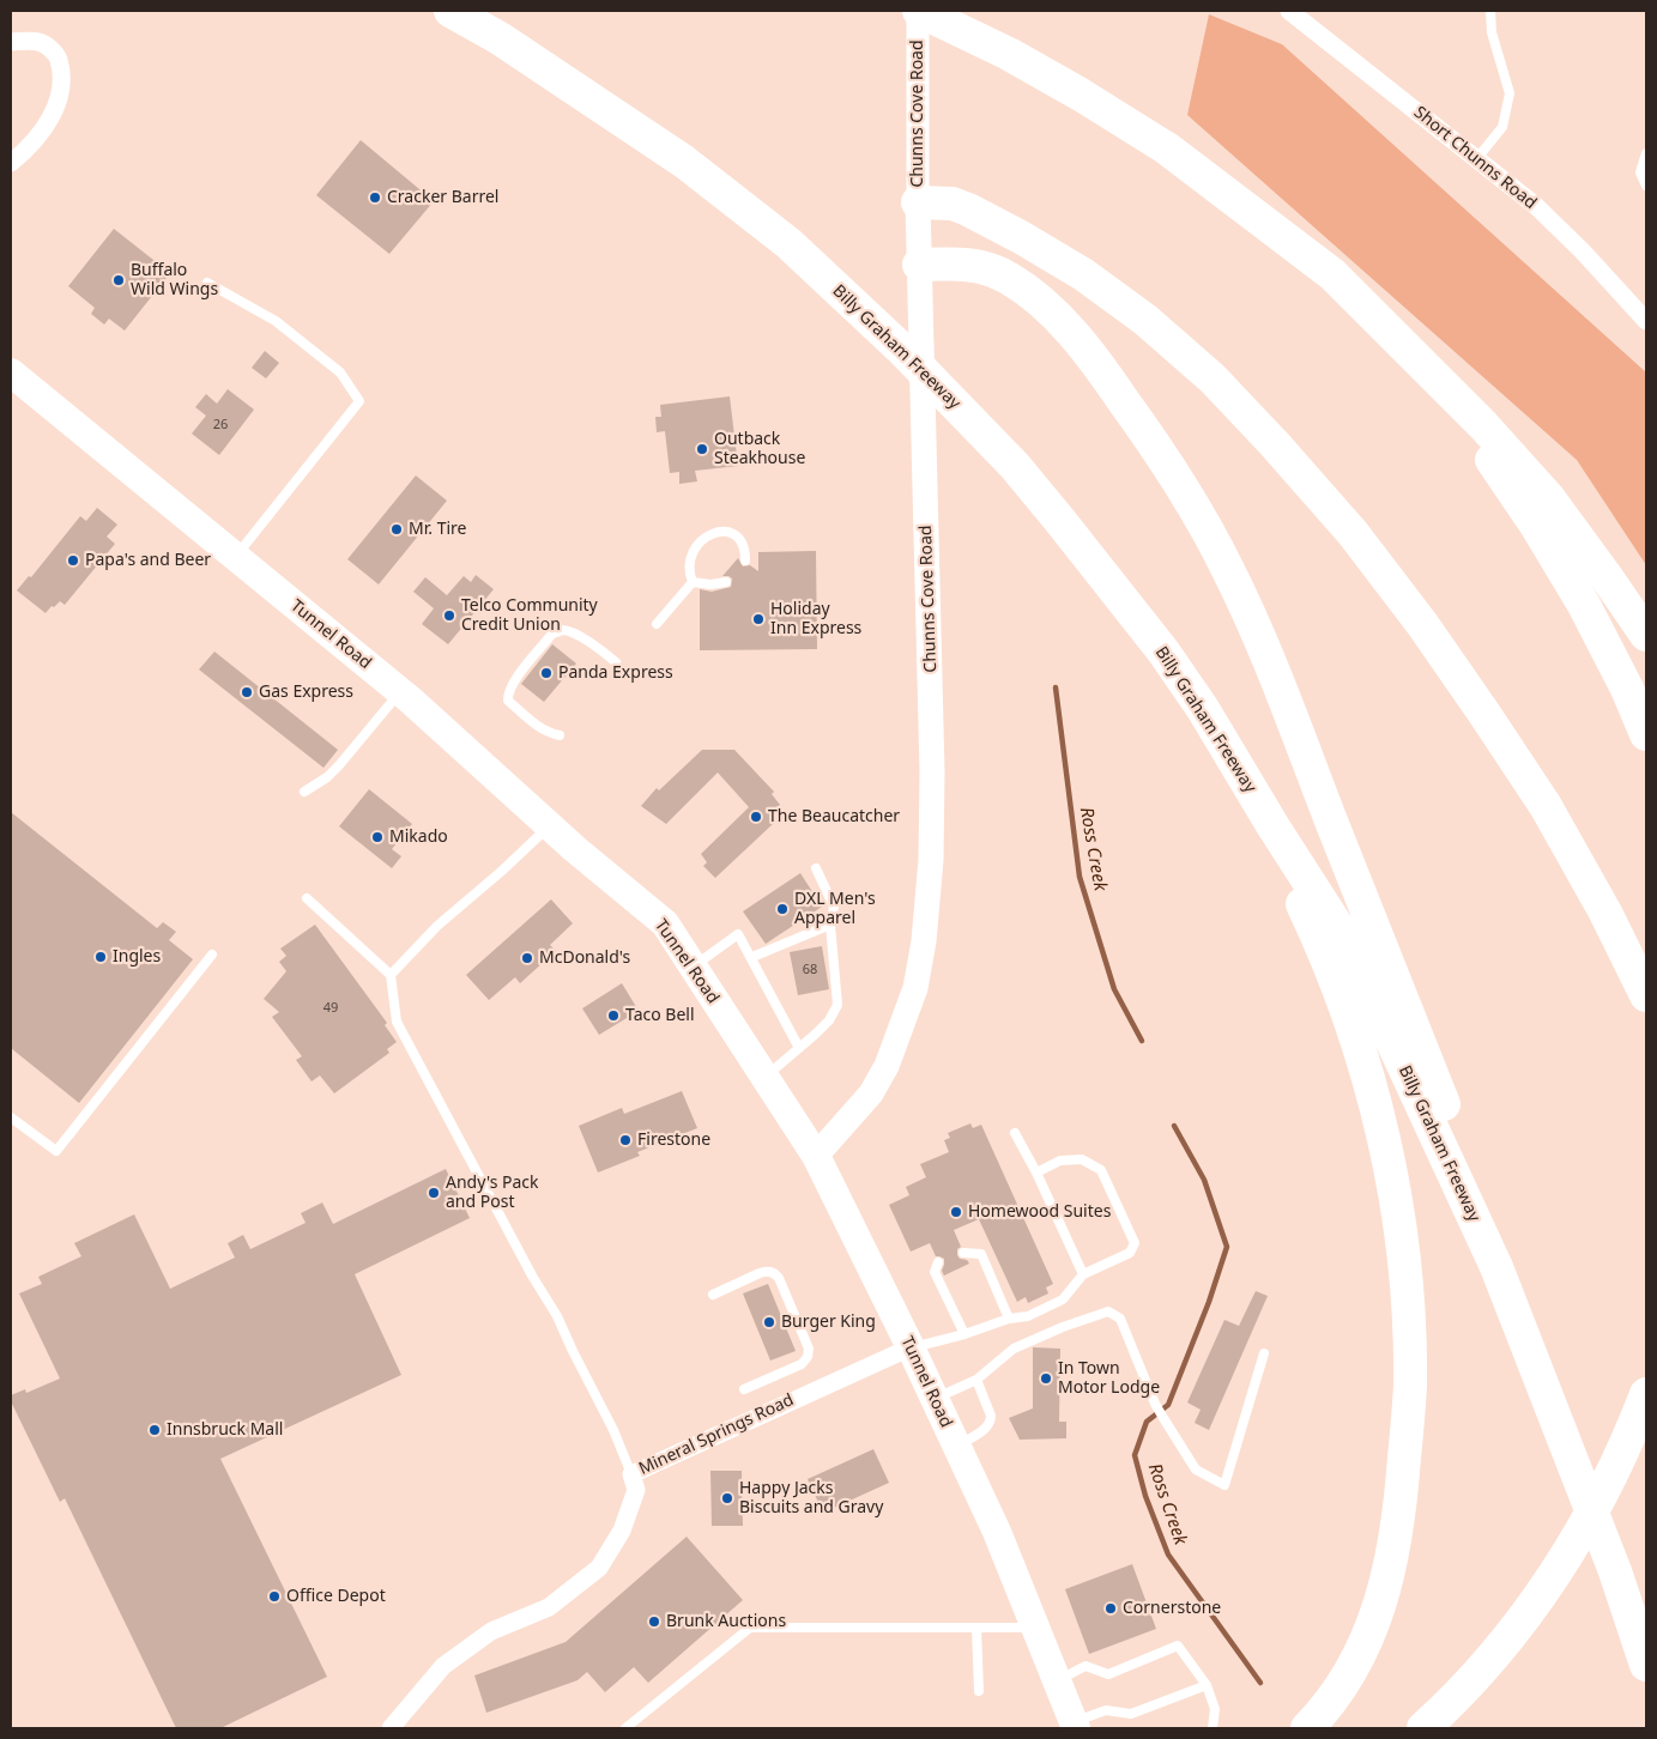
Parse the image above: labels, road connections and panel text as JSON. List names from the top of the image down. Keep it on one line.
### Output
{"streets":{"highway":["Billy Graham Freeway"],"main road":["Chunns Cove Road","Tunnel Road"],"street":["Short Chunns Road","Mineral Springs Road"]},"crossings":[["Chunns Cove Road","Tunnel Road"],["Tunnel Road","Mineral Springs Road"]],"water":["Ross Creek"],"places":["Cracker Barrel","Buffalo Wild Wings","Outback Steakhouse","Mr. Tire","Papa's and Beer","Telco Community Credit Union","Holiday Inn Express","Panda Express","Gas Express","The Beaucatcher","Mikado","DXL Men's Apparel","Ingles","McDonald's","Taco Bell","Firestone","Andy's Pack and Post","Homewood Suites","Burger King","In Town Motor Lodge","Innsbruck Mall","Happy Jacks Biscuits and Gravy","Office Depot","Cornerstone","Brunk Auctions"],"house_numbers":["26","68","49"]}
